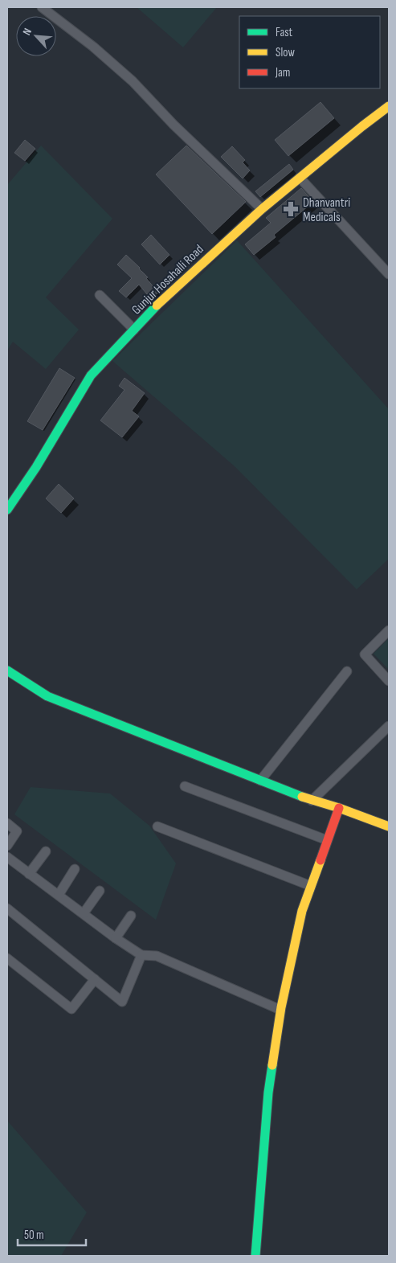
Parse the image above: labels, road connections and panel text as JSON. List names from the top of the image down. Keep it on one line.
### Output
{"streets":{"street":["Gunjur Hosahalli Road"]},"places":{"pharmacy":["Dhanvantri Medicals"]},"legend":["Fast","Slow","Jam"],"scale_bar":"50 m","north":"top left"}
